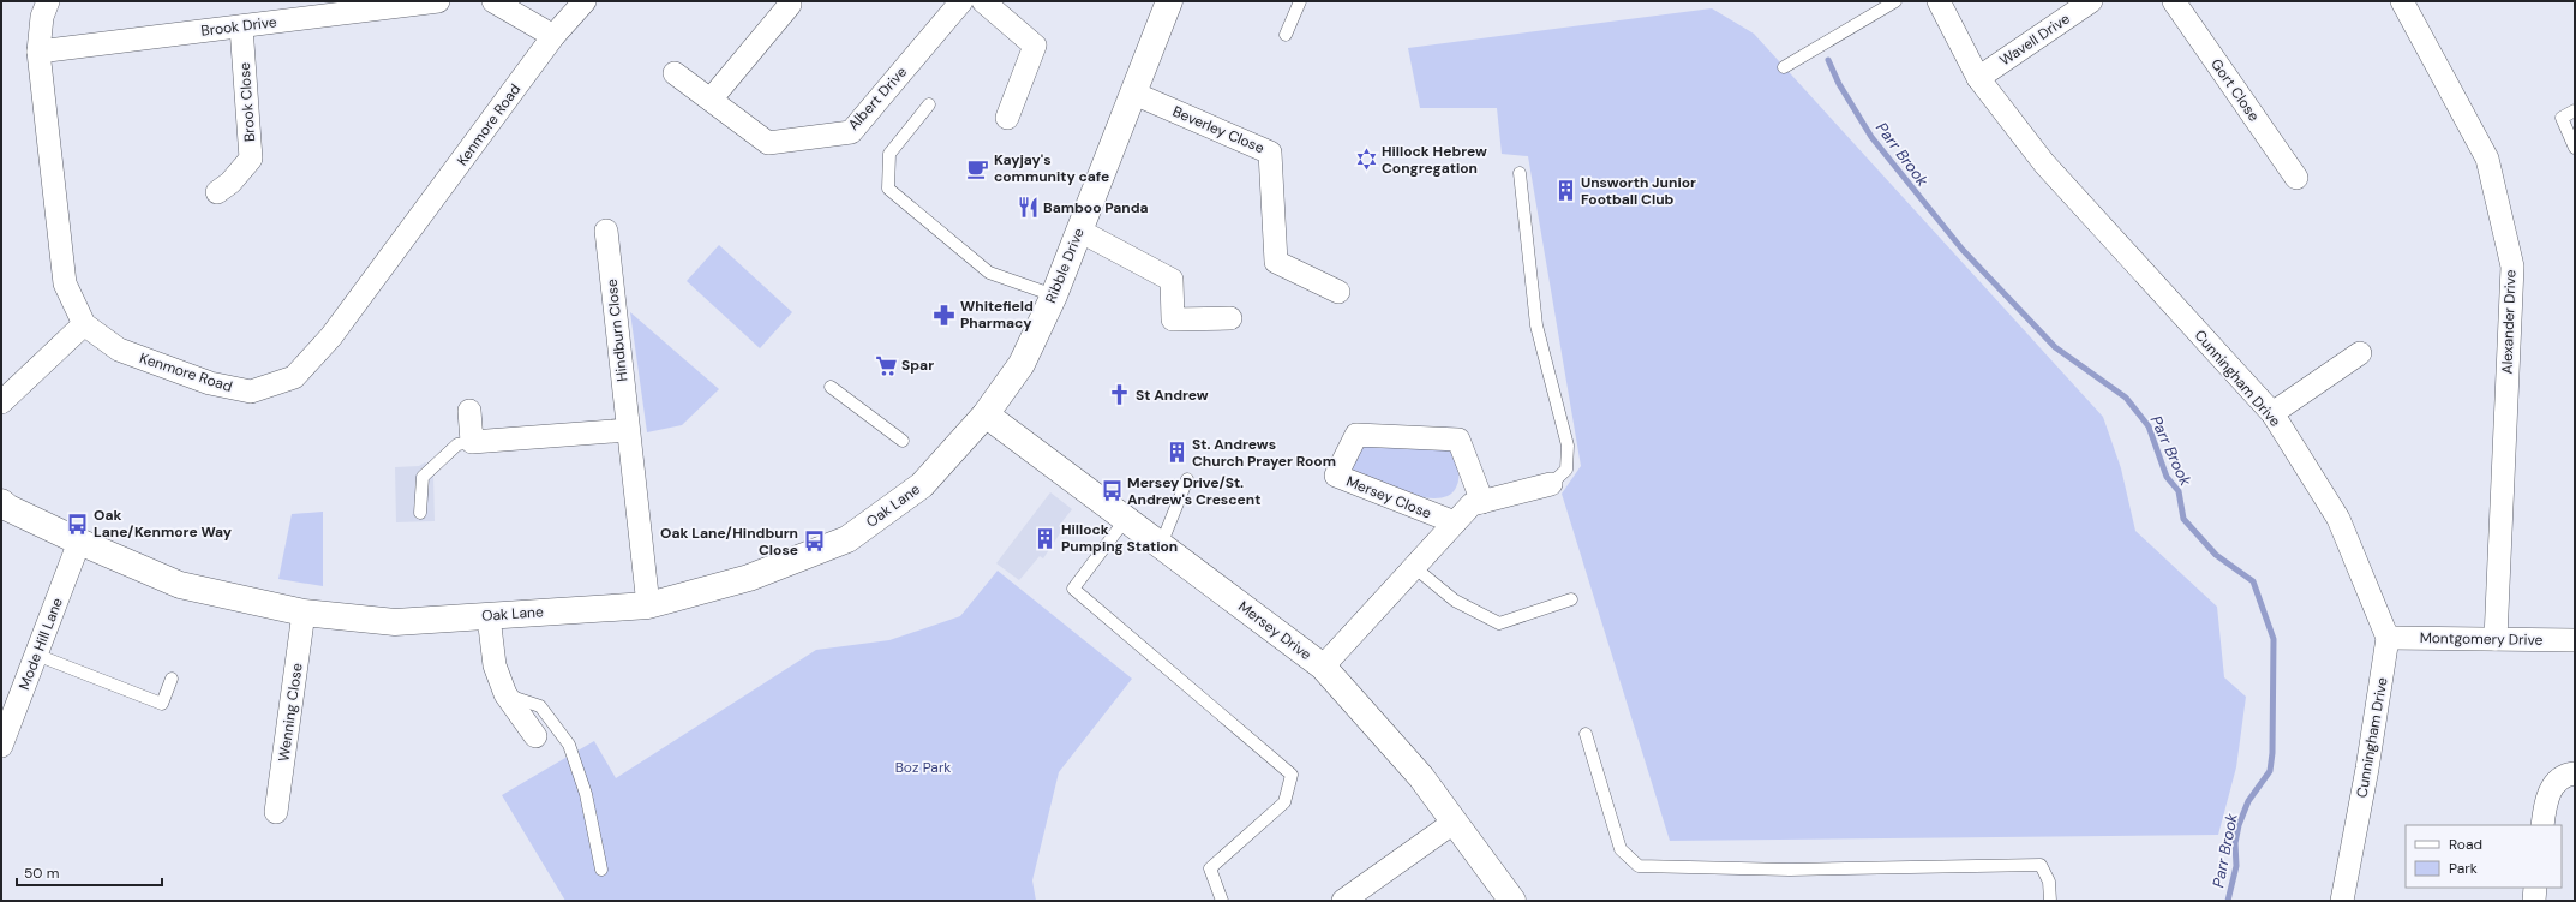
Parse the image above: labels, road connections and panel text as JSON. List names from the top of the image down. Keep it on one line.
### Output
{"streets":{"street":["Brook Drive","Wavell Drive","Gort Close","Albert Drive","Brook Close","Kenmore Road","Beverley Close","Ribble Drive","Alexander Drive","Hindburn Close","Cunningham Drive","Mersey Close","Oak Lane","Mersey Drive","Montgomery Drive","Mode Hill Lane","Wenning Close"]},"crossings":[["Brook Drive","Brook Close"],["Brook Drive","Kenmore Road"],["Wavell Drive","Cunningham Drive"],["Beverley Close","Ribble Drive"],["Ribble Drive","Oak Lane"],["Ribble Drive","Mersey Drive"],["Alexander Drive","Montgomery Drive"],["Hindburn Close","Oak Lane"],["Cunningham Drive","Montgomery Drive"],["Mersey Close","Mersey Drive"],["Oak Lane","Mersey Drive"],["Oak Lane","Mode Hill Lane"],["Oak Lane","Wenning Close"]],"water":["Parr Brook"],"parks":["Boz Park"],"places":{"synagogue":["Hillock Hebrew Congregation"],"cafe":["Kayjay's community cafe"],"building":["Unsworth Junior Football Club","St. Andrews Church Prayer Room","Hillock Pumping Station"],"restaurant":["Bamboo Panda"],"pharmacy":["Whitefield Pharmacy"],"supermarket":["Spar"],"church":["St Andrew"],"bus stop":["Mersey Drive/St. Andrew's Crescent","Oak Lane/Kenmore Way","Oak Lane/Hindburn Close"]},"legend":["Road","Park"],"scale_bar":"50 m"}
